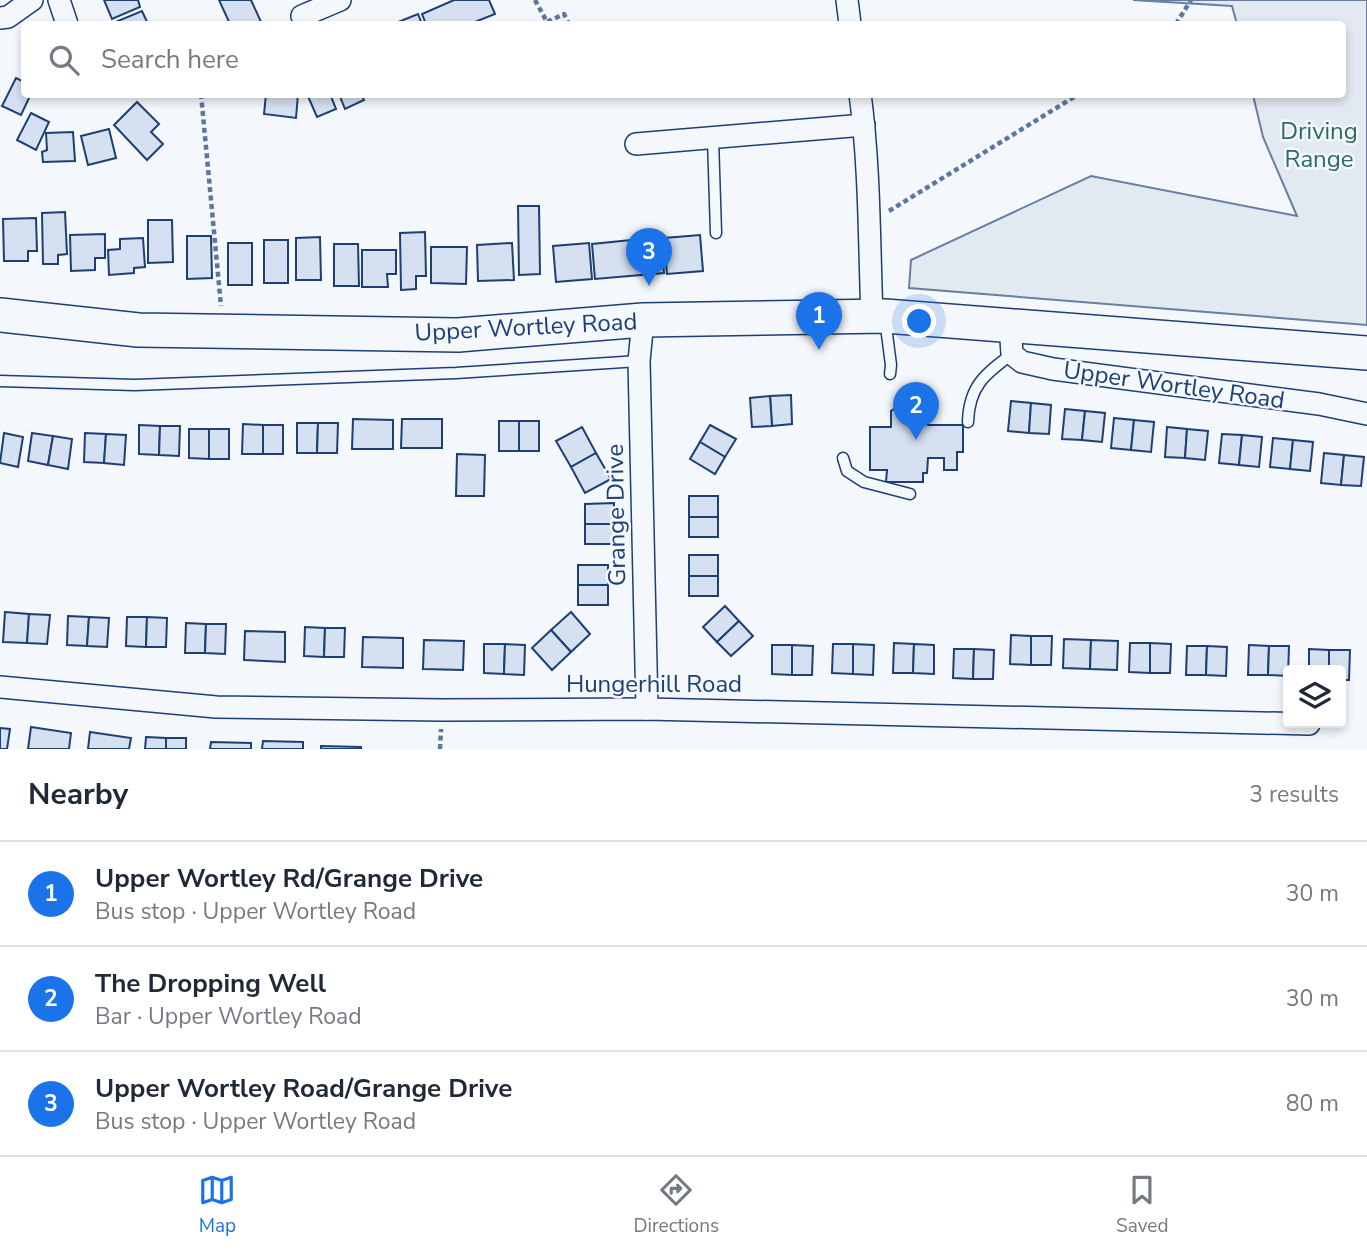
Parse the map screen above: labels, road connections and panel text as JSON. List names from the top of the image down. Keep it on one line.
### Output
{"streets":{"main road":["Upper Wortley Road"],"street":["Grange Drive","Hungerhill Road"]},"crossings":[["Upper Wortley Road","Grange Drive"],["Grange Drive","Hungerhill Road"]],"parks":["Driving Range"],"page":{"search":"Search here","pins":["3","1","2"],"heading":["Nearby","3 results"],"list":[{"mark":"1","name":"Upper Wortley Rd/Grange Drive","note":"Bus stop · Upper Wortley Road","value":"30 m"},{"mark":"2","name":"The Dropping Well","note":"Bar · Upper Wortley Road","value":"30 m"},{"mark":"3","name":"Upper Wortley Road/Grange Drive","note":"Bus stop · Upper Wortley Road","value":"80 m"}],"nav":["Map","Directions","Saved"]}}
